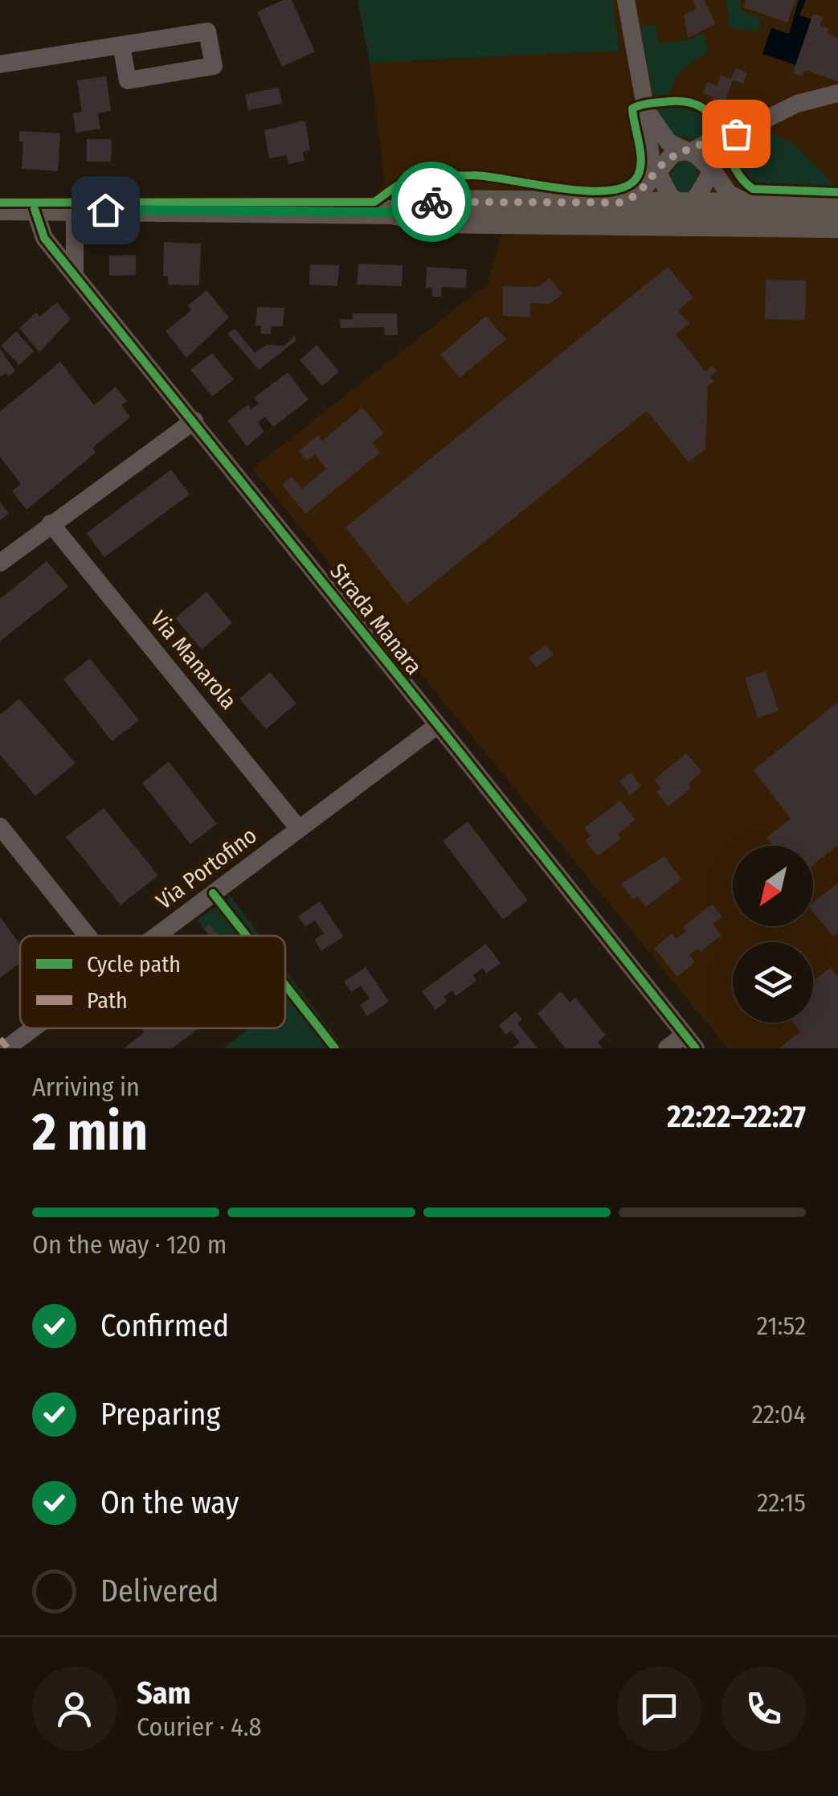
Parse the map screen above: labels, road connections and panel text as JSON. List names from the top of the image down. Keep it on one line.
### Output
{"streets":{"street":["Strada Manara","Via Manarola","Via Portofino"]},"crossings":[["Strada Manara","Via Portofino"],["Via Manarola","Via Portofino"]],"legend":["Cycle path","Path"],"north":"bottom left","page":{"heading":["2 min","Arriving in","22:22–22:27"],"panel":["Sam","Courier · 4.8"],"bar":"On the way · 120 m","list":[["Confirmed","21:52"],["Preparing","22:04"],["On the way","22:15"],"Delivered"]}}
